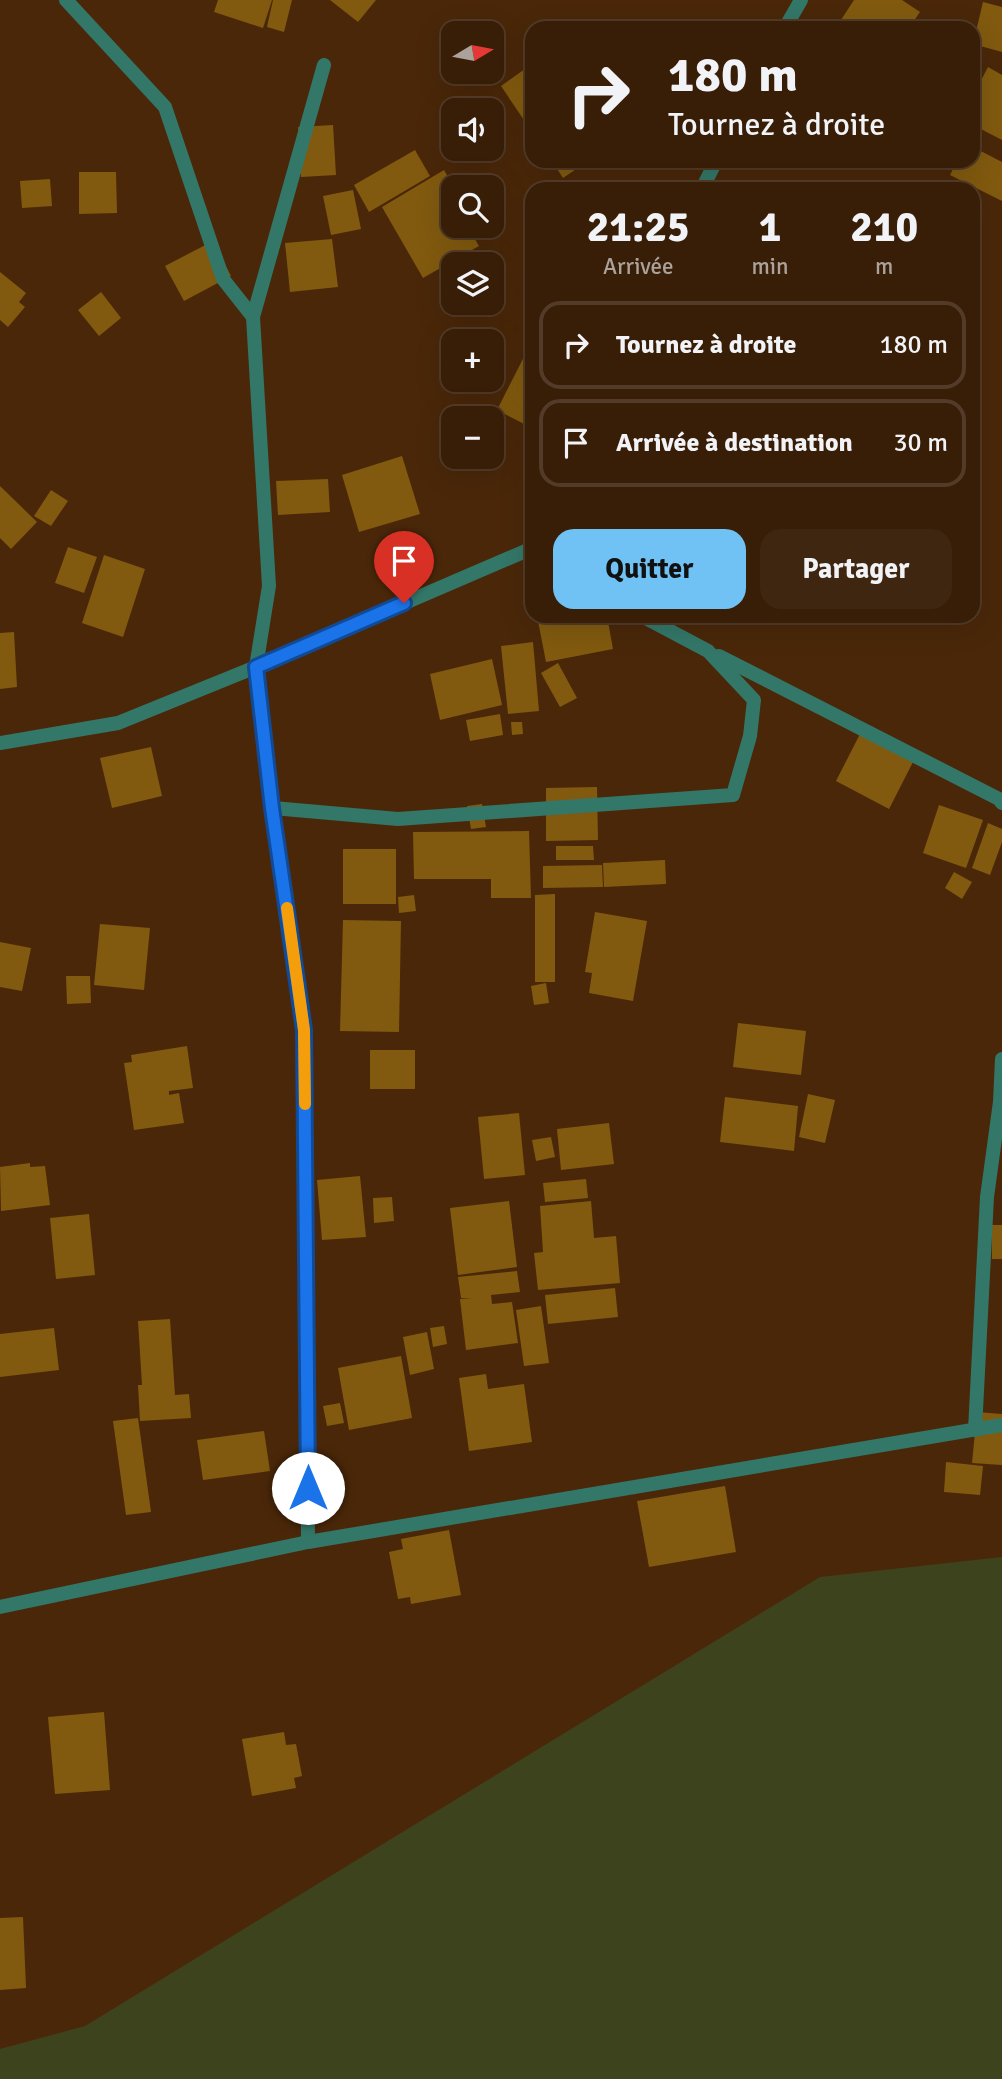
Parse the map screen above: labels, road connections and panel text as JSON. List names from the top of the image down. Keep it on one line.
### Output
{"north":"right","page":{"map_buttons":["+","−"],"turn":["180 m","Tournez à droite"],"eta":["21:25","Arrivée","1","min","210","m"],"list":[{"name":"Tournez à droite","value":"180 m"},{"name":"Arrivée à destination","value":"30 m"}],"buttons":["Quitter","Partager"]}}
